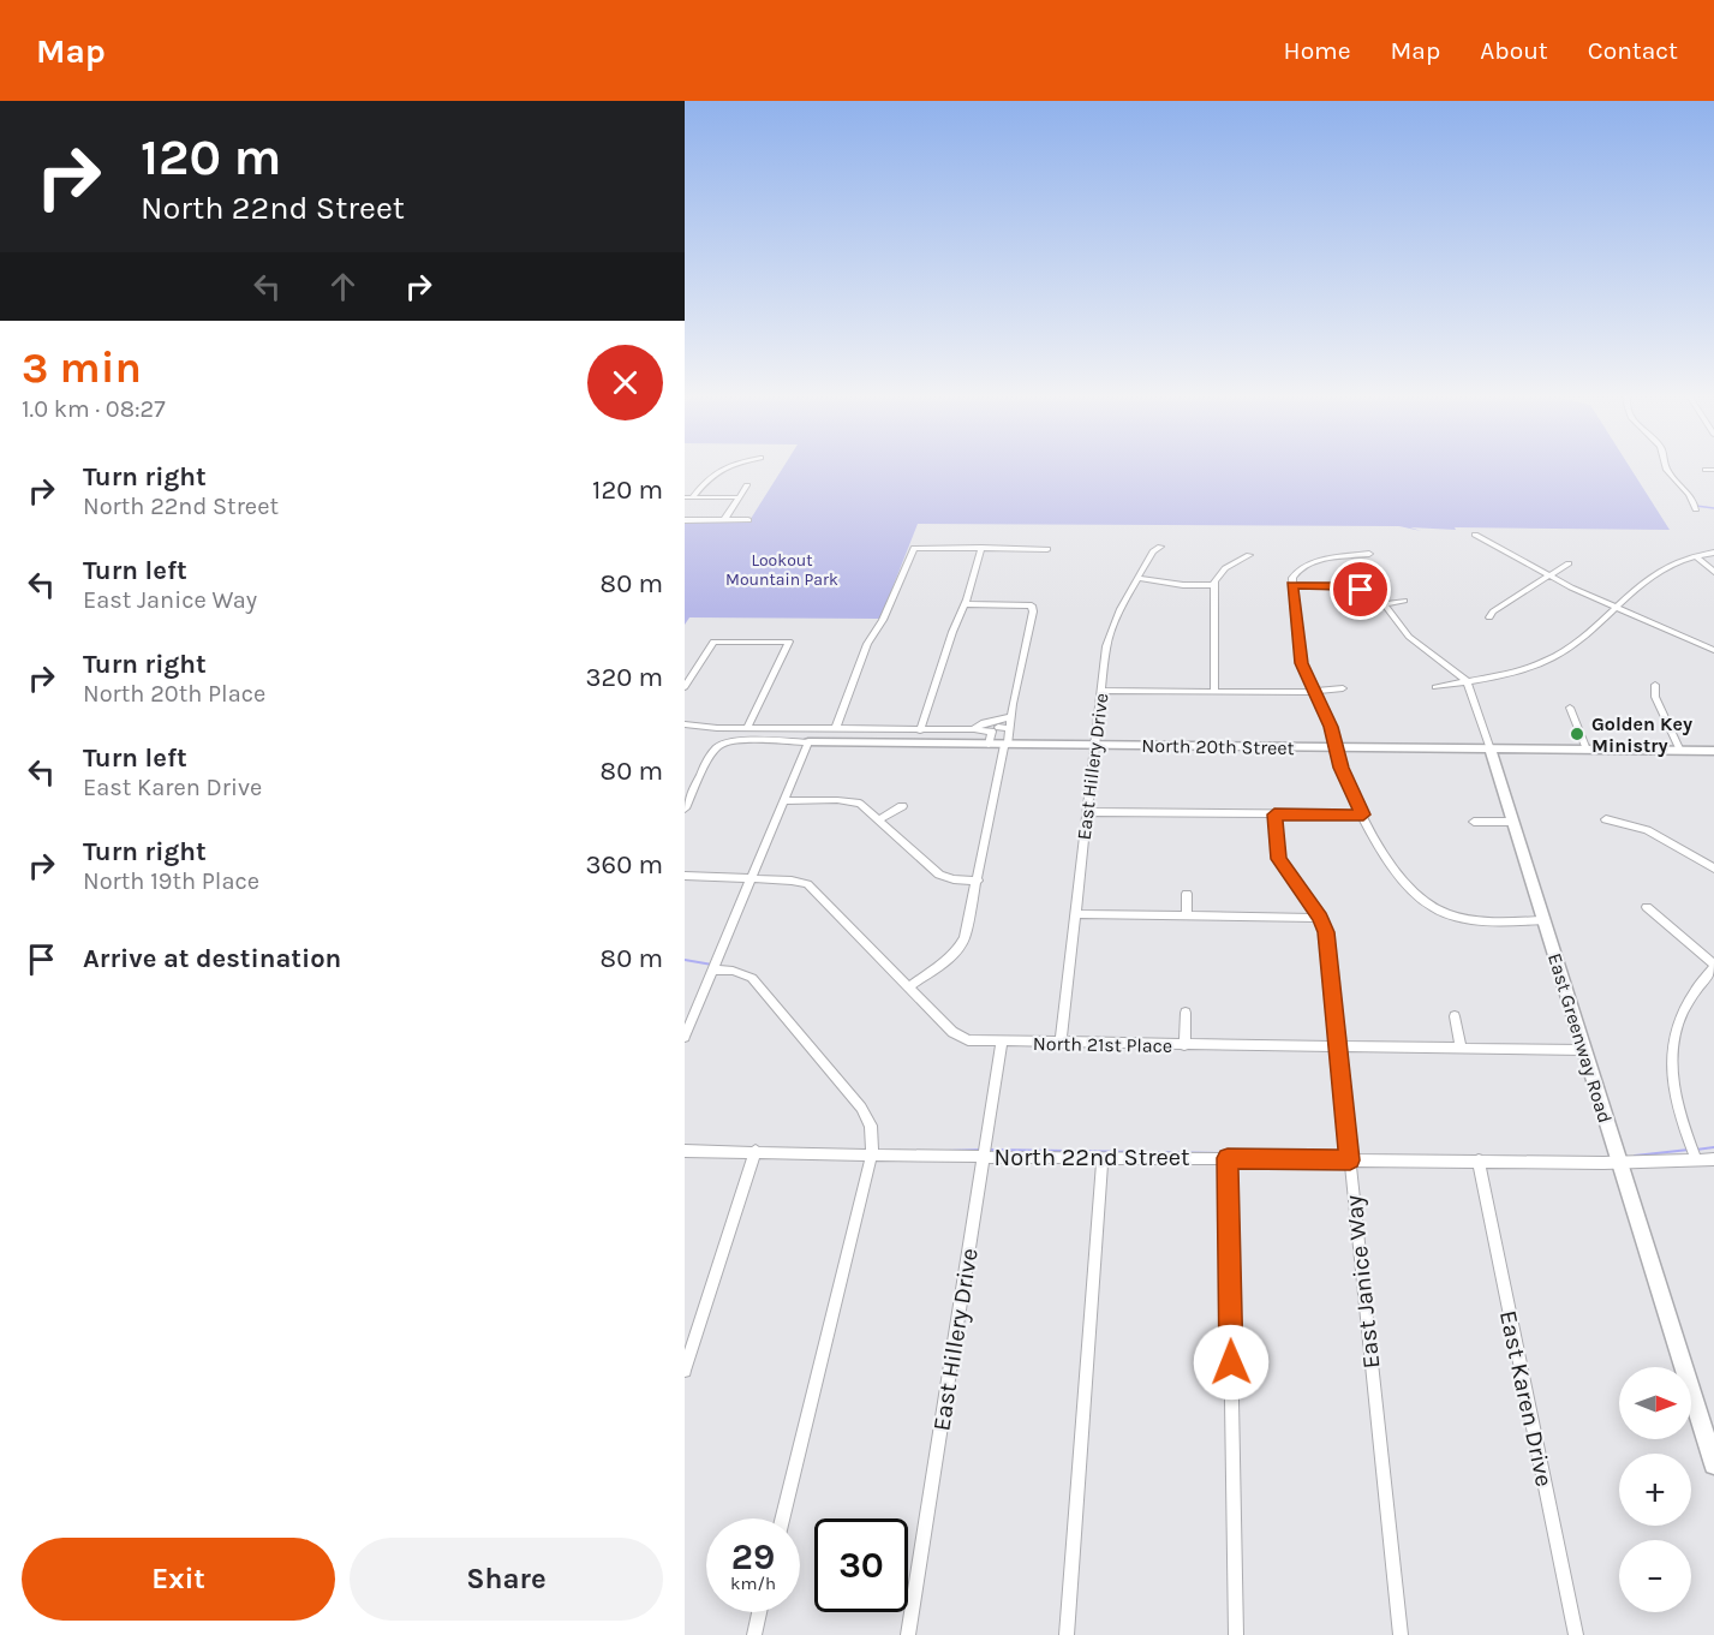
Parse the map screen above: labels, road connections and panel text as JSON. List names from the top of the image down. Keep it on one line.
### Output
{"streets":{"street":["North 20th Street","East Hillery Drive","East Greenway Road","North 21st Place","North 22nd Street","East Janice Way","East Karen Drive"]},"crossings":[["North 20th Street","East Hillery Drive"],["North 20th Street","East Greenway Road"],["East Hillery Drive","North 21st Place"],["East Hillery Drive","North 22nd Street"],["East Greenway Road","North 21st Place"],["East Greenway Road","North 22nd Street"],["North 21st Place","East Janice Way"],["North 22nd Street","East Janice Way"],["North 22nd Street","East Karen Drive"]],"parks":["Lookout Mountain Park"],"places":["Golden Key Ministry"],"north":"right","page":{"header":"Map","nav":["Home","Map","About","Contact"],"turn":["120 m","North 22nd Street"],"heading":["3 min","1.0 km · 08:27"],"list":[{"name":"Turn right","note":"North 22nd Street","value":"120 m"},{"name":"Turn left","note":"East Janice Way","value":"80 m"},{"name":"Turn right","note":"North 20th Place","value":"320 m"},{"name":"Turn left","note":"East Karen Drive","value":"80 m"},{"name":"Turn right","note":"North 19th Place","value":"360 m"},{"name":"Arrive at destination","value":"80 m"}],"map_buttons":["+","−"],"speed":"29 km/h","limit":"30","buttons":["Exit","Share"]}}
